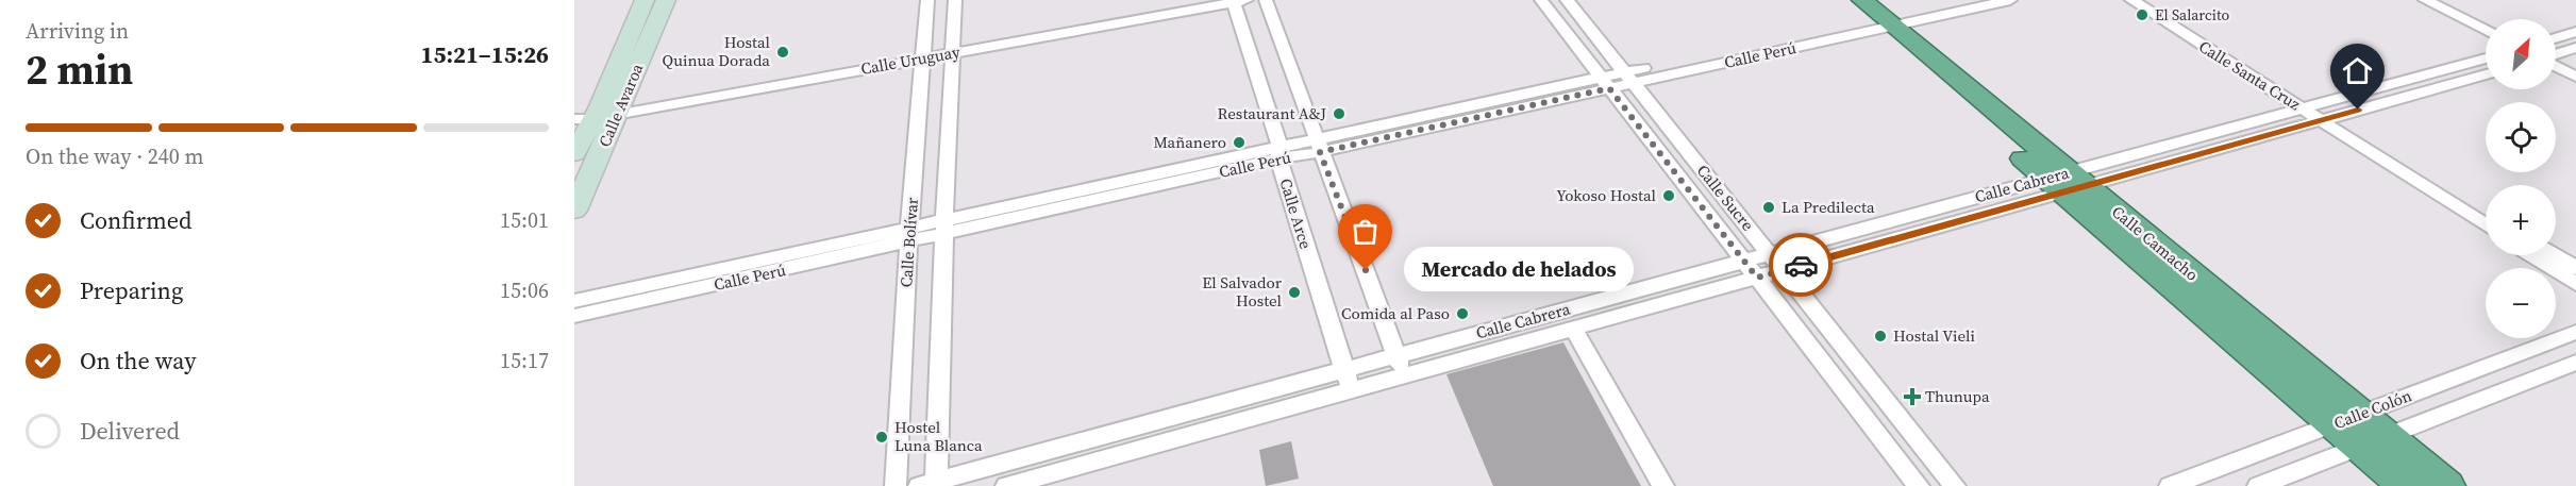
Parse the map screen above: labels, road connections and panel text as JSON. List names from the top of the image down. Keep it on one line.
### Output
{"streets":{"highway":["Calle Camacho"],"main road":["Calle Avaroa"],"street":["Calle Perú","Calle Uruguay","Calle Santa Cruz","Calle Cabrera","Calle Sucre","Calle Arce","Calle Bolívar","Calle Colón"]},"crossings":[["Calle Perú","Calle Sucre"],["Calle Perú","Calle Arce"],["Calle Perú","Calle Bolívar"],["Calle Perú","Calle Camacho"],["Calle Uruguay","Calle Avaroa"],["Calle Uruguay","Calle Arce"],["Calle Uruguay","Calle Bolívar"],["Calle Santa Cruz","Calle Cabrera"],["Calle Cabrera","Calle Sucre"],["Calle Cabrera","Calle Arce"],["Calle Cabrera","Calle Bolívar"],["Calle Cabrera","Calle Camacho"],["Calle Camacho","Calle Colón"]],"places":{"other":["El Salarcito","Hostal Quinua Dorada","Restaurant A&J","Mañanero","Yokoso Hostal","La Predilecta","Mercado de helados","El Salvador Hostel","Comida al Paso","Hostal Vieli","Hostel Luna Blanca"],"health":["Thunupa"]},"north":"top right","page":{"heading":["2 min","Arriving in","15:21–15:26"],"map_buttons":["+","−"],"bar":"On the way · 240 m","list":[["Confirmed","15:01"],["Preparing","15:06"],["On the way","15:17"],"Delivered"],"bubble":"Mercado de helados"}}
